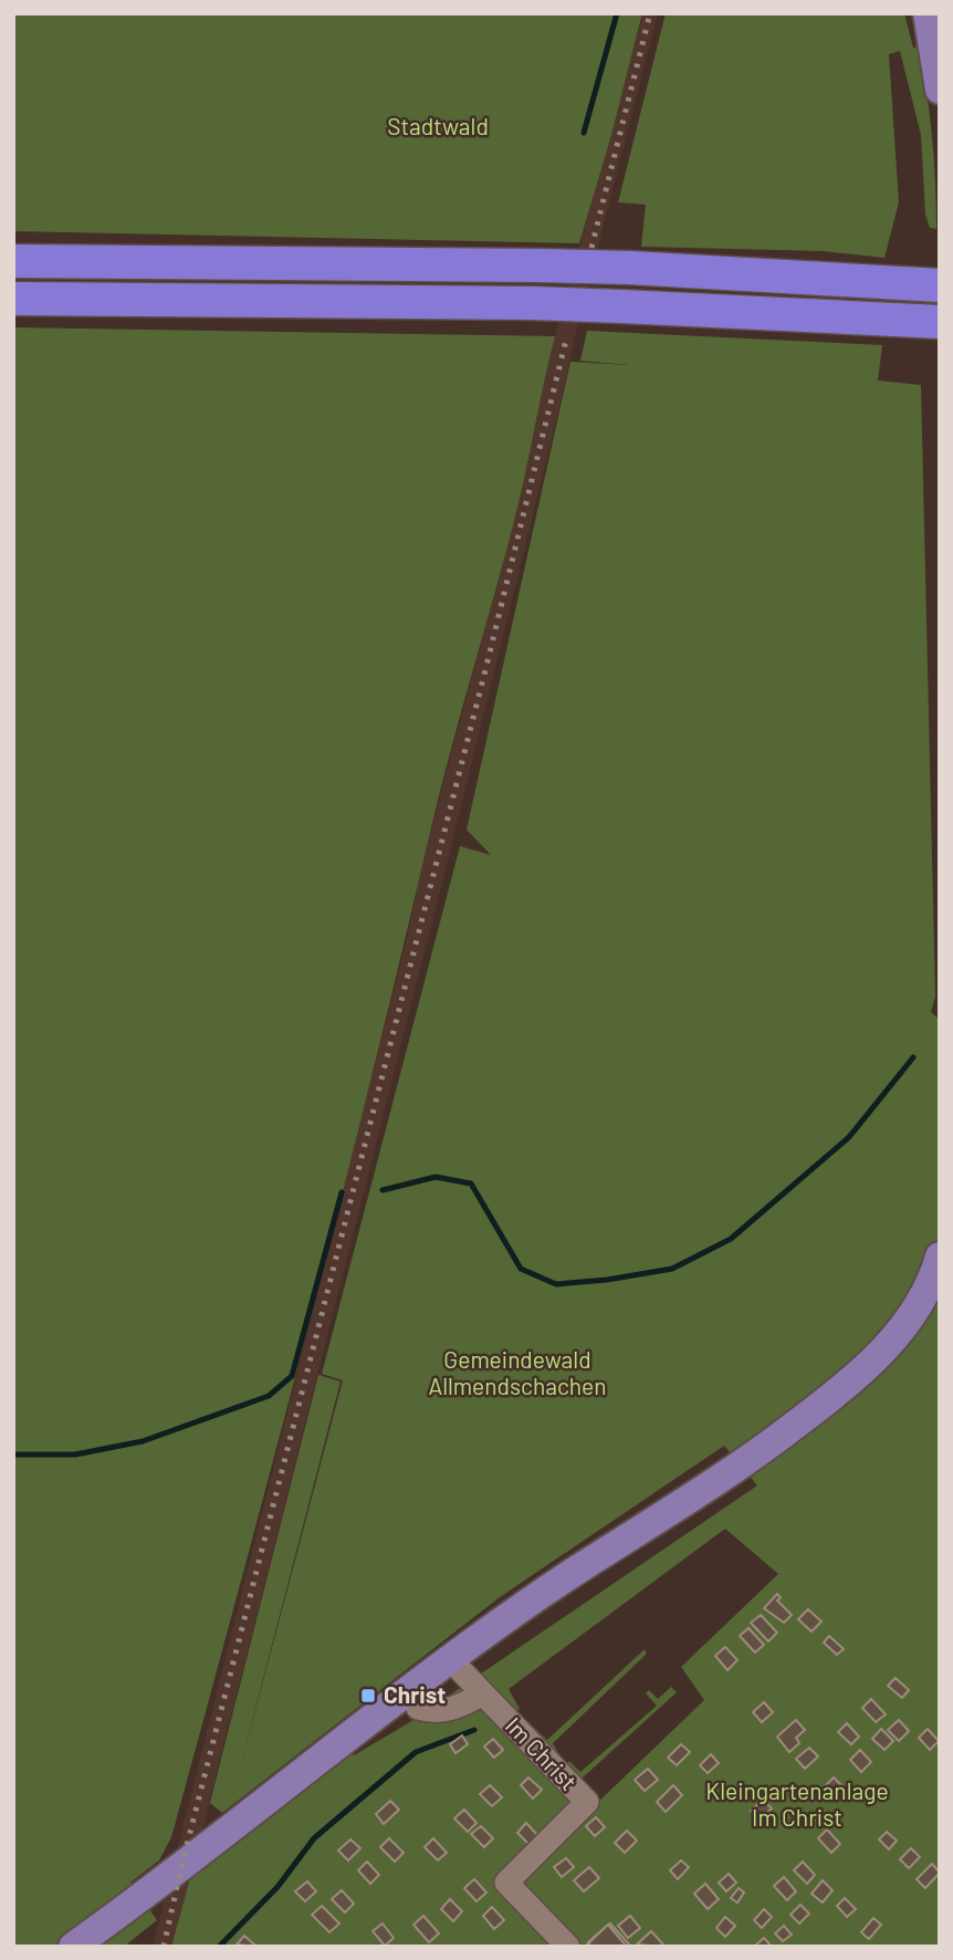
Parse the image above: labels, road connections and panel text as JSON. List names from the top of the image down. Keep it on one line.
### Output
{"streets":{"lane":["Im Christ"]},"parks":["Stadtwald","Gemeindewald Allmendschachen","Kleingartenanlage Im Christ"],"places":{"transit":["Christ"]}}
